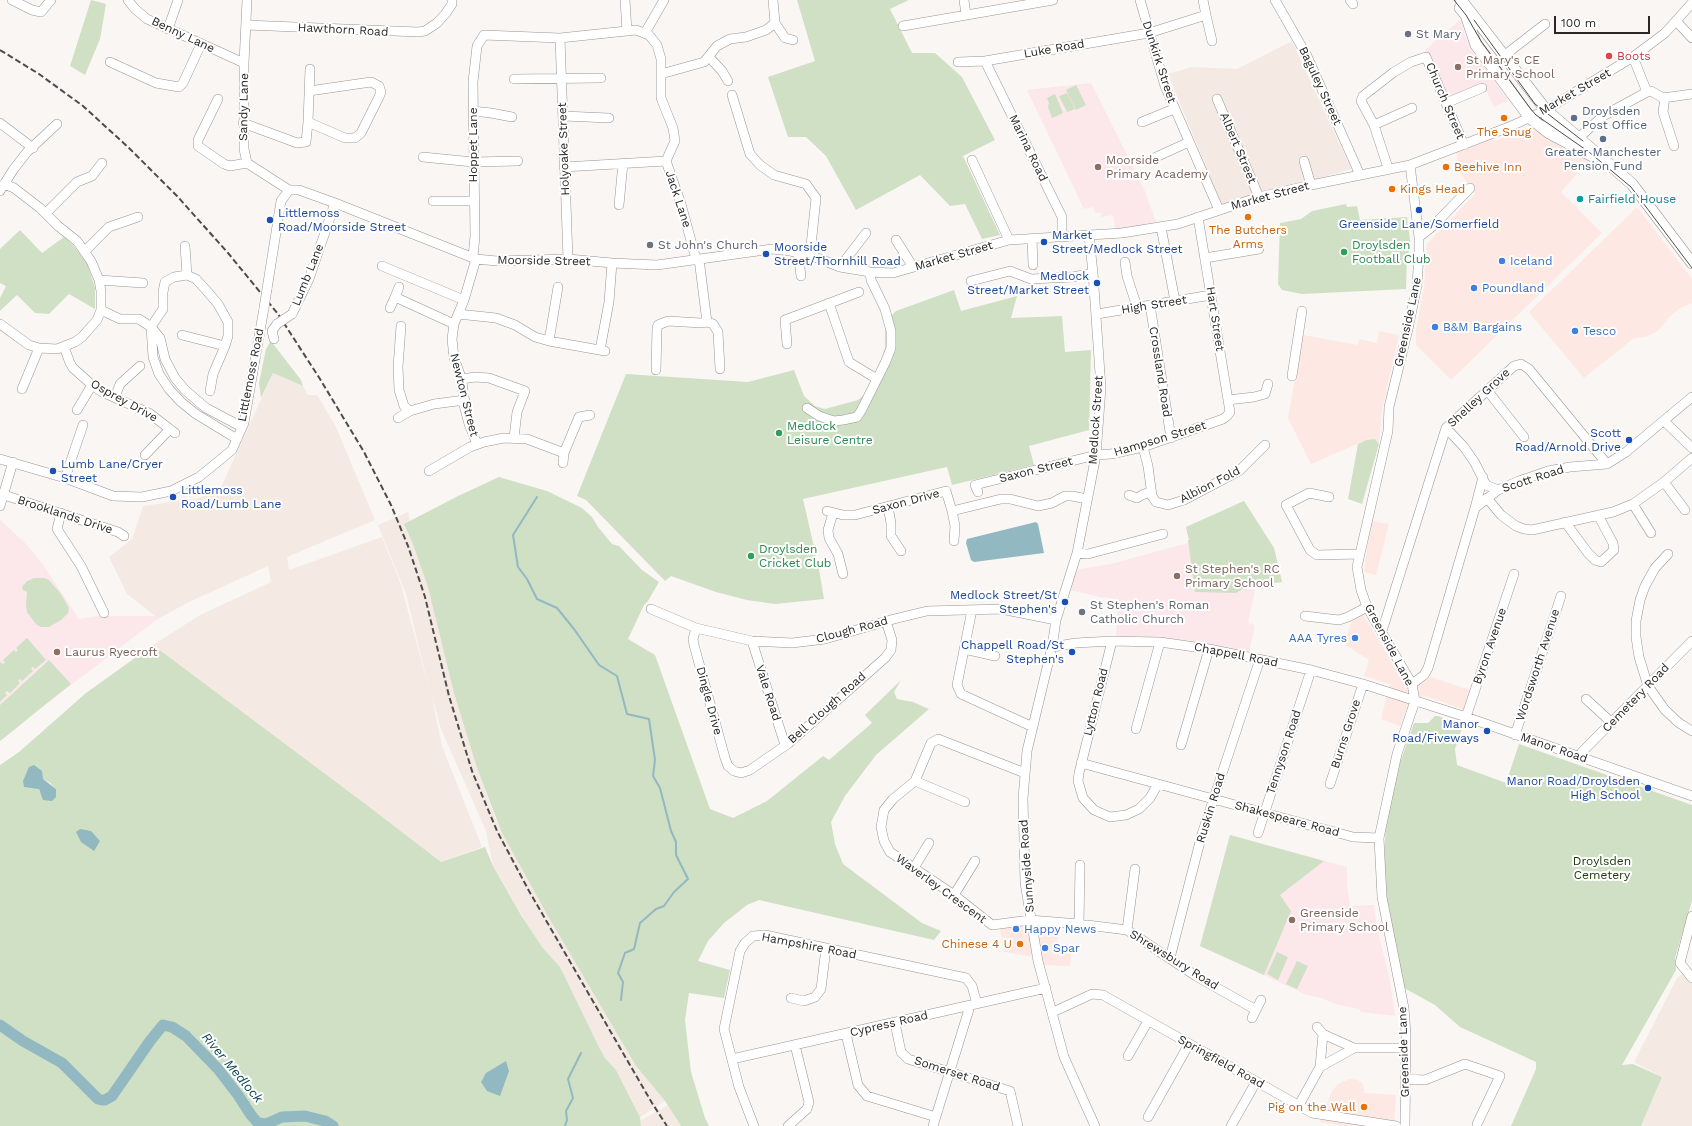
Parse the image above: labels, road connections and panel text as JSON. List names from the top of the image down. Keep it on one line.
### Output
{"streets":{"street":["Hawthorn Road","Benny Lane","Luke Road","Dunkirk Street","Baguley Street","Market Street","Church Street","Sandy Lane","Hoppet Lane","Marina Road","Albert Street","Holyoake Street","Jack Lane","Moorside Street","Lumb Lane","High Street","Hart Street","Greenside Lane","Crossland Road","Littlemoss Road","Newton Street","Shelley Grove","Osprey Drive","Medlock Street","Hampson Street","Saxon Street","Scott Road","Albion Fold","Saxon Drive","Brooklands Drive","Clough Road","Byron Avenue","Chappell Road","Wordsworth Avenue","Vale Road","Cemetery Road","Dingle Drive","Lytton Road","Bell Clough Road","Burns Grove","Manor Road","Tennyson Road","Ruskin Road","Shakespeare Road","Sunnyside Road","Waverley Crescent","Hampshire Road","Shrewsbury Road","Cypress Road","Springfield Road","Somerset Road"]},"crossings":[["Hawthorn Road","Sandy Lane"],["Benny Lane","Sandy Lane"],["Luke Road","Dunkirk Street"],["Luke Road","Marina Road"],["Dunkirk Street","Market Street"],["Baguley Street","Market Street"],["Market Street","Church Street"],["Market Street","Marina Road"],["Market Street","Albert Street"],["Market Street","Moorside Street"],["Market Street","Hart Street"],["Market Street","Greenside Lane"],["Market Street","Medlock Street"],["Hoppet Lane","Holyoake Street"],["Hoppet Lane","Moorside Street"],["Hoppet Lane","Newton Street"],["Holyoake Street","Moorside Street"],["Jack Lane","Moorside Street"],["Moorside Street","Lumb Lane"],["Moorside Street","Littlemoss Road"],["Moorside Street","Newton Street"],["High Street","Hart Street"],["High Street","Crossland Road"],["High Street","Medlock Street"],["Hart Street","Hampson Street"],["Greenside Lane","Shelley Grove"],["Greenside Lane","Chappell Road"],["Greenside Lane","Manor Road"],["Greenside Lane","Shakespeare Road"],["Crossland Road","Hampson Street"],["Shelley Grove","Scott Road"],["Medlock Street","Hampson Street"],["Medlock Street","Saxon Street"],["Medlock Street","Saxon Drive"],["Medlock Street","Clough Road"],["Medlock Street","Chappell Road"],["Medlock Street","Sunnyside Road"],["Hampson Street","Saxon Street"],["Clough Road","Vale Road"],["Clough Road","Dingle Drive"],["Clough Road","Bell Clough Road"],["Byron Avenue","Manor Road"],["Chappell Road","Lytton Road"],["Chappell Road","Burns Grove"],["Chappell Road","Manor Road"],["Chappell Road","Tennyson Road"],["Chappell Road","Ruskin Road"],["Chappell Road","Sunnyside Road"],["Wordsworth Avenue","Manor Road"],["Vale Road","Bell Clough Road"],["Cemetery Road","Manor Road"],["Dingle Drive","Bell Clough Road"],["Lytton Road","Shakespeare Road"],["Tennyson Road","Shakespeare Road"],["Ruskin Road","Shakespeare Road"],["Ruskin Road","Shrewsbury Road"],["Sunnyside Road","Waverley Crescent"],["Sunnyside Road","Shrewsbury Road"],["Sunnyside Road","Cypress Road"],["Sunnyside Road","Springfield Road"],["Waverley Crescent","Shrewsbury Road"],["Hampshire Road","Cypress Road"],["Cypress Road","Somerset Road"]],"water":["River Medlock"],"parks":["Droylsden Cemetery"],"places":["St Mary","Boots","St Mary's CE Primary School","The Snug","Droylsden Post Office","Greater Manchester Pension Fund","Moorside Primary Academy","Beehive Inn","Kings Head","Fairfield House","Greenside Lane/Somerfield","The Butchers Arms","Littlemoss Road/Moorside Street","Market Street/Medlock Street","St John's Church","Droylsden Football Club","Moorside Street/Thornhill Road","Iceland","Medlock Street/Market Street","Poundland","B&M Bargains","Tesco","Medlock Leisure Centre","Scott Road/Arnold Drive","Lumb Lane/Cryer Street","Littlemoss Road/Lumb Lane","Droylsden Cricket Club","St Stephen's RC Primary School","Medlock Street/St Stephen's","St Stephen's Roman Catholic Church","AAA Tyres","Laurus Ryecroft","Chappell Road/St Stephen's","Manor Road/Fiveways","Manor Road/Droylsden High School","Greenside Primary School","Happy News","Chinese 4 U","Spar","Pig on the Wall"],"scale_bar":"100 m"}
